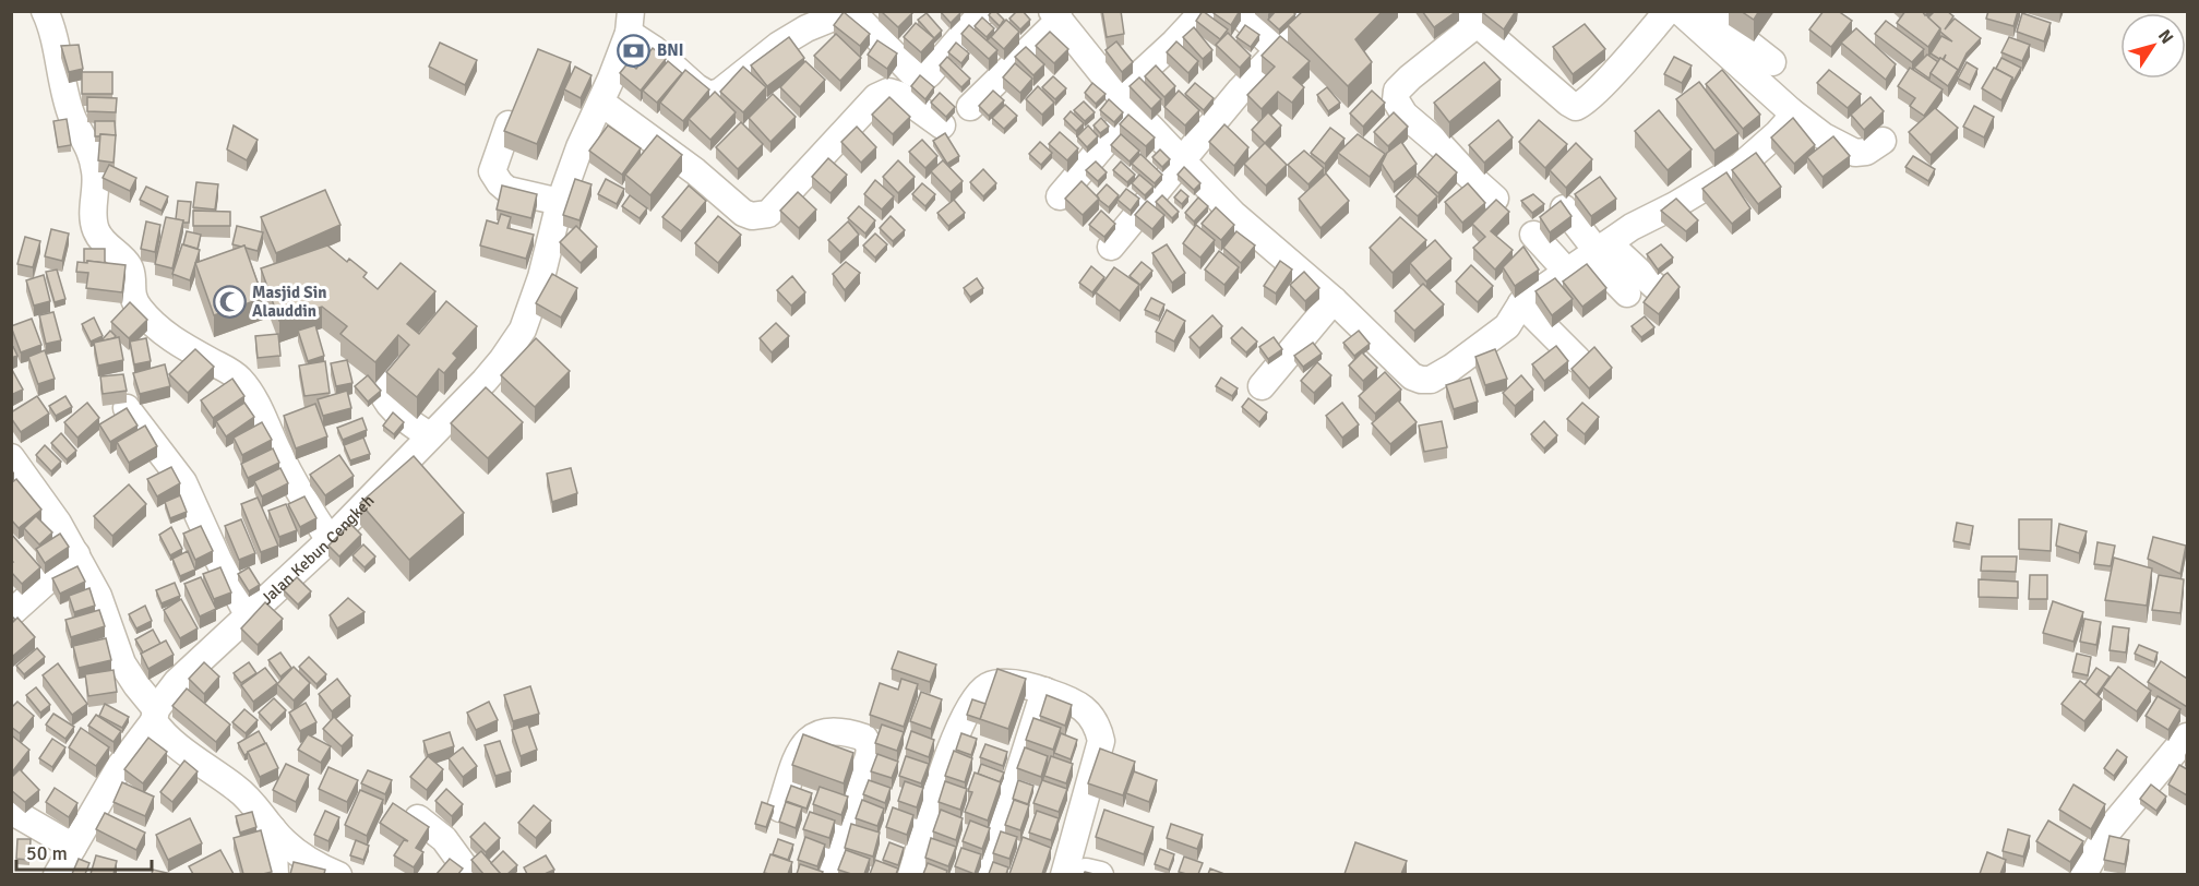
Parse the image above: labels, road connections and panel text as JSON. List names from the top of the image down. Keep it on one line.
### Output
{"streets":{"street":["Jalan Kebun Cengkeh"]},"places":{"bank":["BNI"],"mosque":["Masjid Sin Alauddin"]},"scale_bar":"50 m","north":"top right"}
